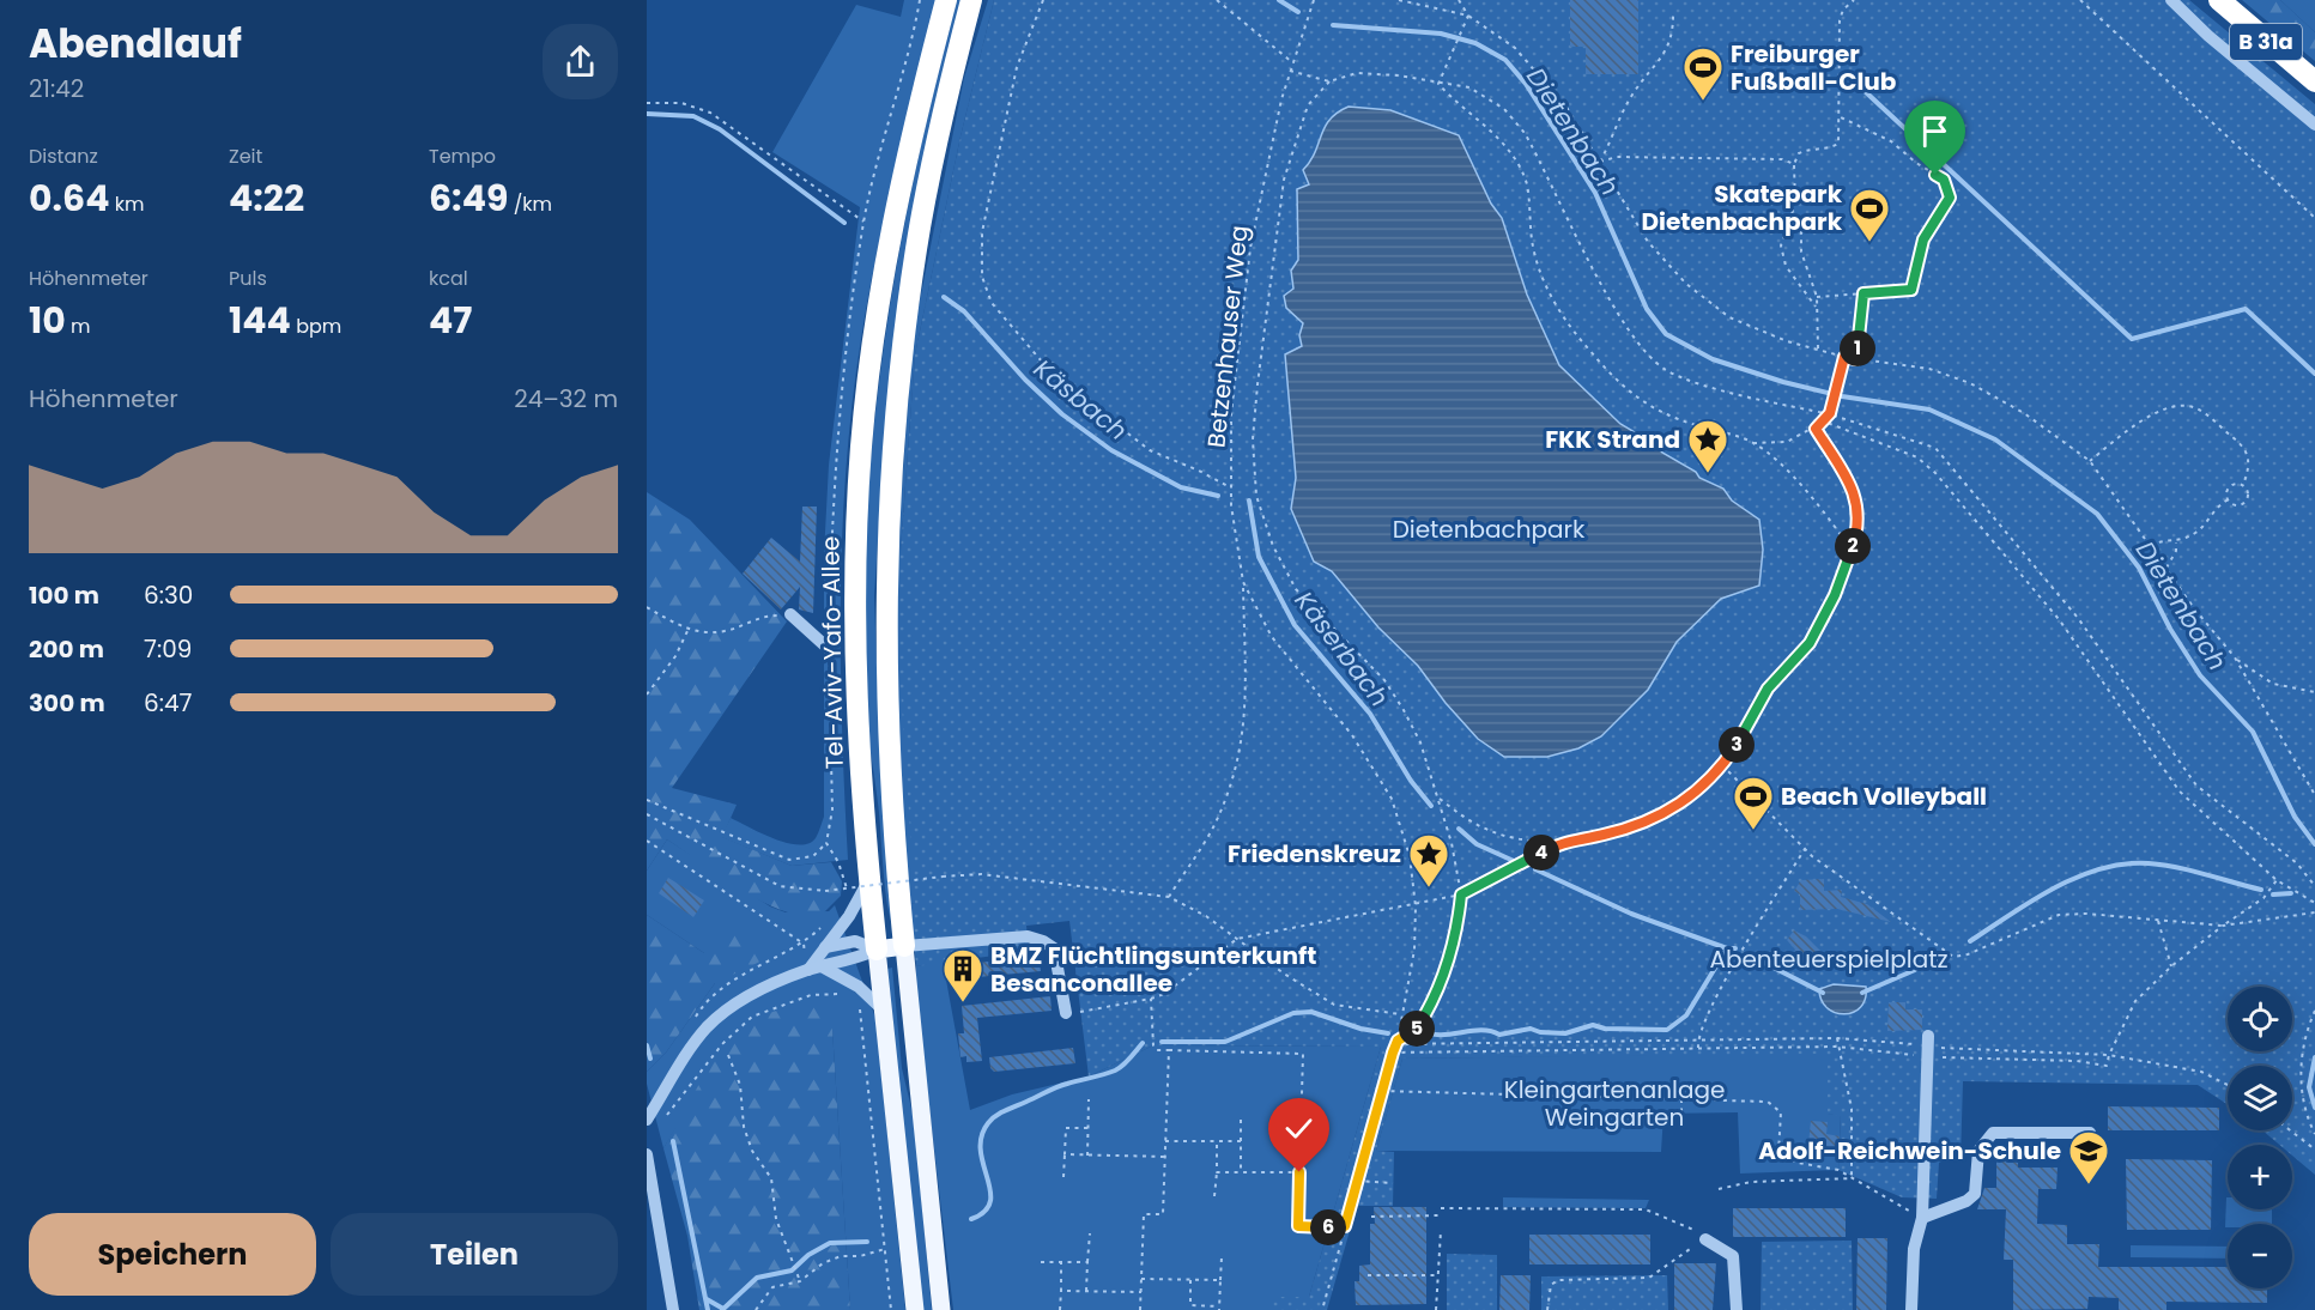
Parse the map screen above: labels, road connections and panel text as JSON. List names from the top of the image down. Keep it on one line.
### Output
{"streets":{"highway":["B 31a","Tel-Aviv-Yafo-Allee"],"path":["Betzenhauser Weg"]},"water":["Dietenbach","Käsbach","Käserbach"],"parks":["Dietenbachpark","Abenteuerspielplatz","Kleingartenanlage Weingarten"],"places":{"sports":["Freiburger Fußball-Club","Skatepark Dietenbachpark","Beach Volleyball"],"place":["FKK Strand","Friedenskreuz"],"building":["BMZ Flüchtlingsunterkunft Besanconallee"],"school or university":["Adolf-Reichwein-Schule"]},"page":{"heading":["Abendlauf","21:42"],"stats":[["Distanz","0.64 km"],["Zeit","4:22"],["Tempo","6:49 /km"],["Höhenmeter","10 m"],["Puls","144 bpm"],["kcal","47"]],"pins":["1","2","3","4","5","6"],"chart":["Höhenmeter","24–32 m"],"list":[{"name":"100 m","note":"6:30"},{"name":"200 m","note":"7:09"},{"name":"300 m","note":"6:47"}],"map_buttons":["+","−"],"buttons":["Speichern","Teilen"]}}
